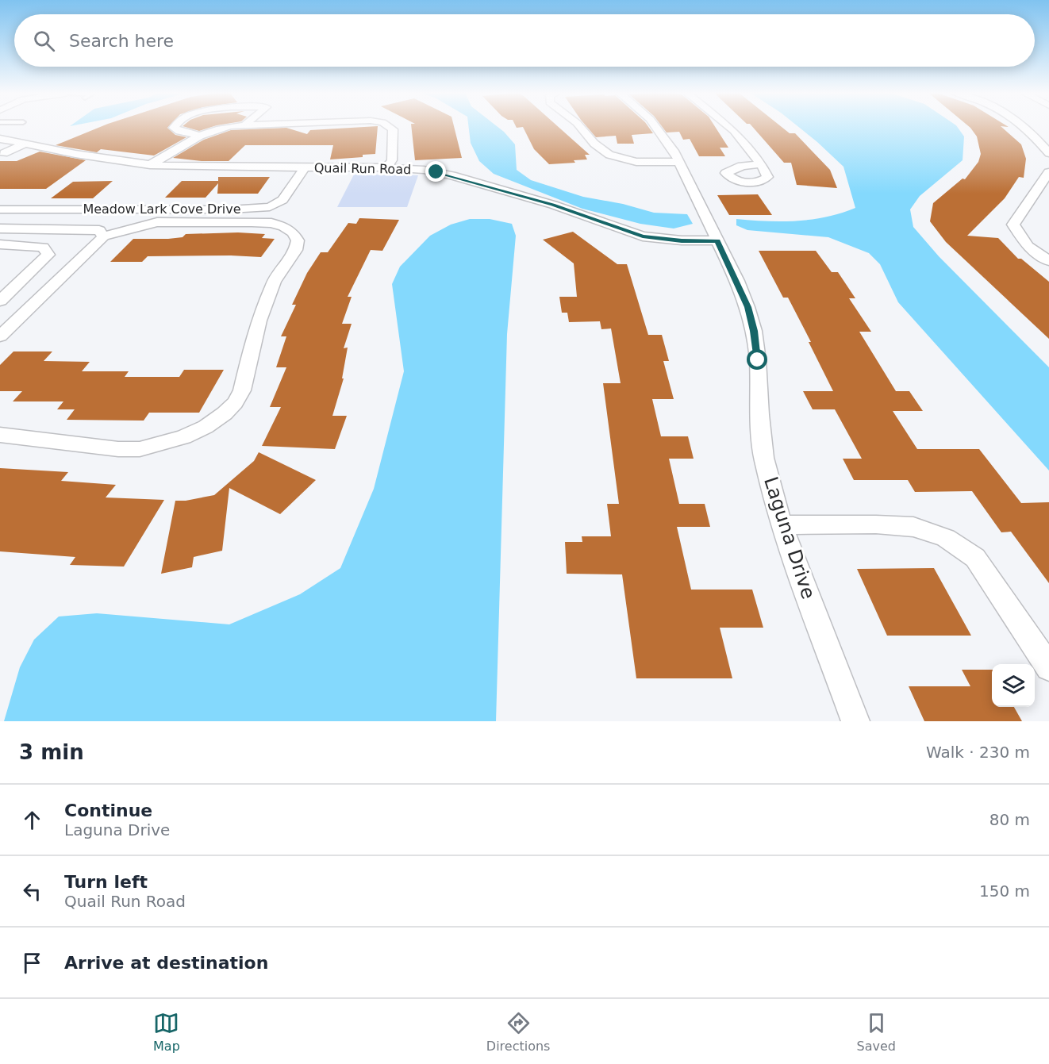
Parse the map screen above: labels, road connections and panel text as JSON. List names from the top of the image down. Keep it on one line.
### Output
{"streets":{"street":["Quail Run Road","Meadow Lark Cove Drive","Laguna Drive"]},"crossings":[["Quail Run Road","Meadow Lark Cove Drive"],["Quail Run Road","Laguna Drive"]],"page":{"search":"Search here","heading":["3 min","Walk · 230 m"],"list":[["Continue","Laguna Drive","80 m"],["Turn left","Quail Run Road","150 m"],"Arrive at destination"],"nav":["Map","Directions","Saved"]}}
